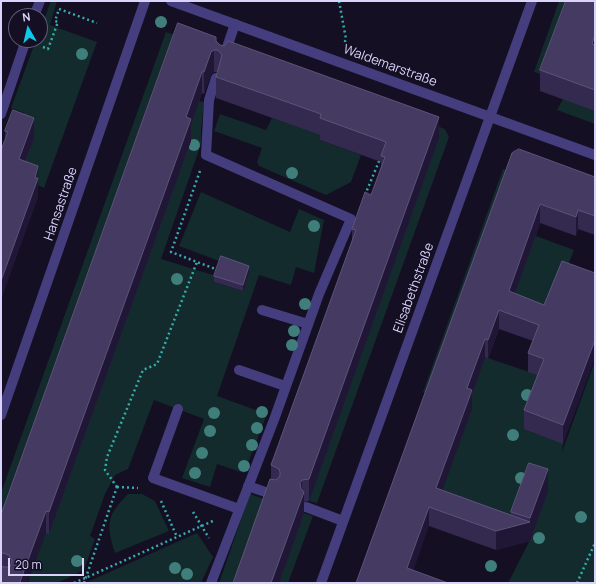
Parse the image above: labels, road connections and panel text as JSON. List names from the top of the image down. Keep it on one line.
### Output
{"streets":{"street":["Waldemarstraße","Hansastraße","Elisabethstraße"]},"crossings":[["Waldemarstraße","Elisabethstraße"]],"scale_bar":"20 m","north":"top"}
